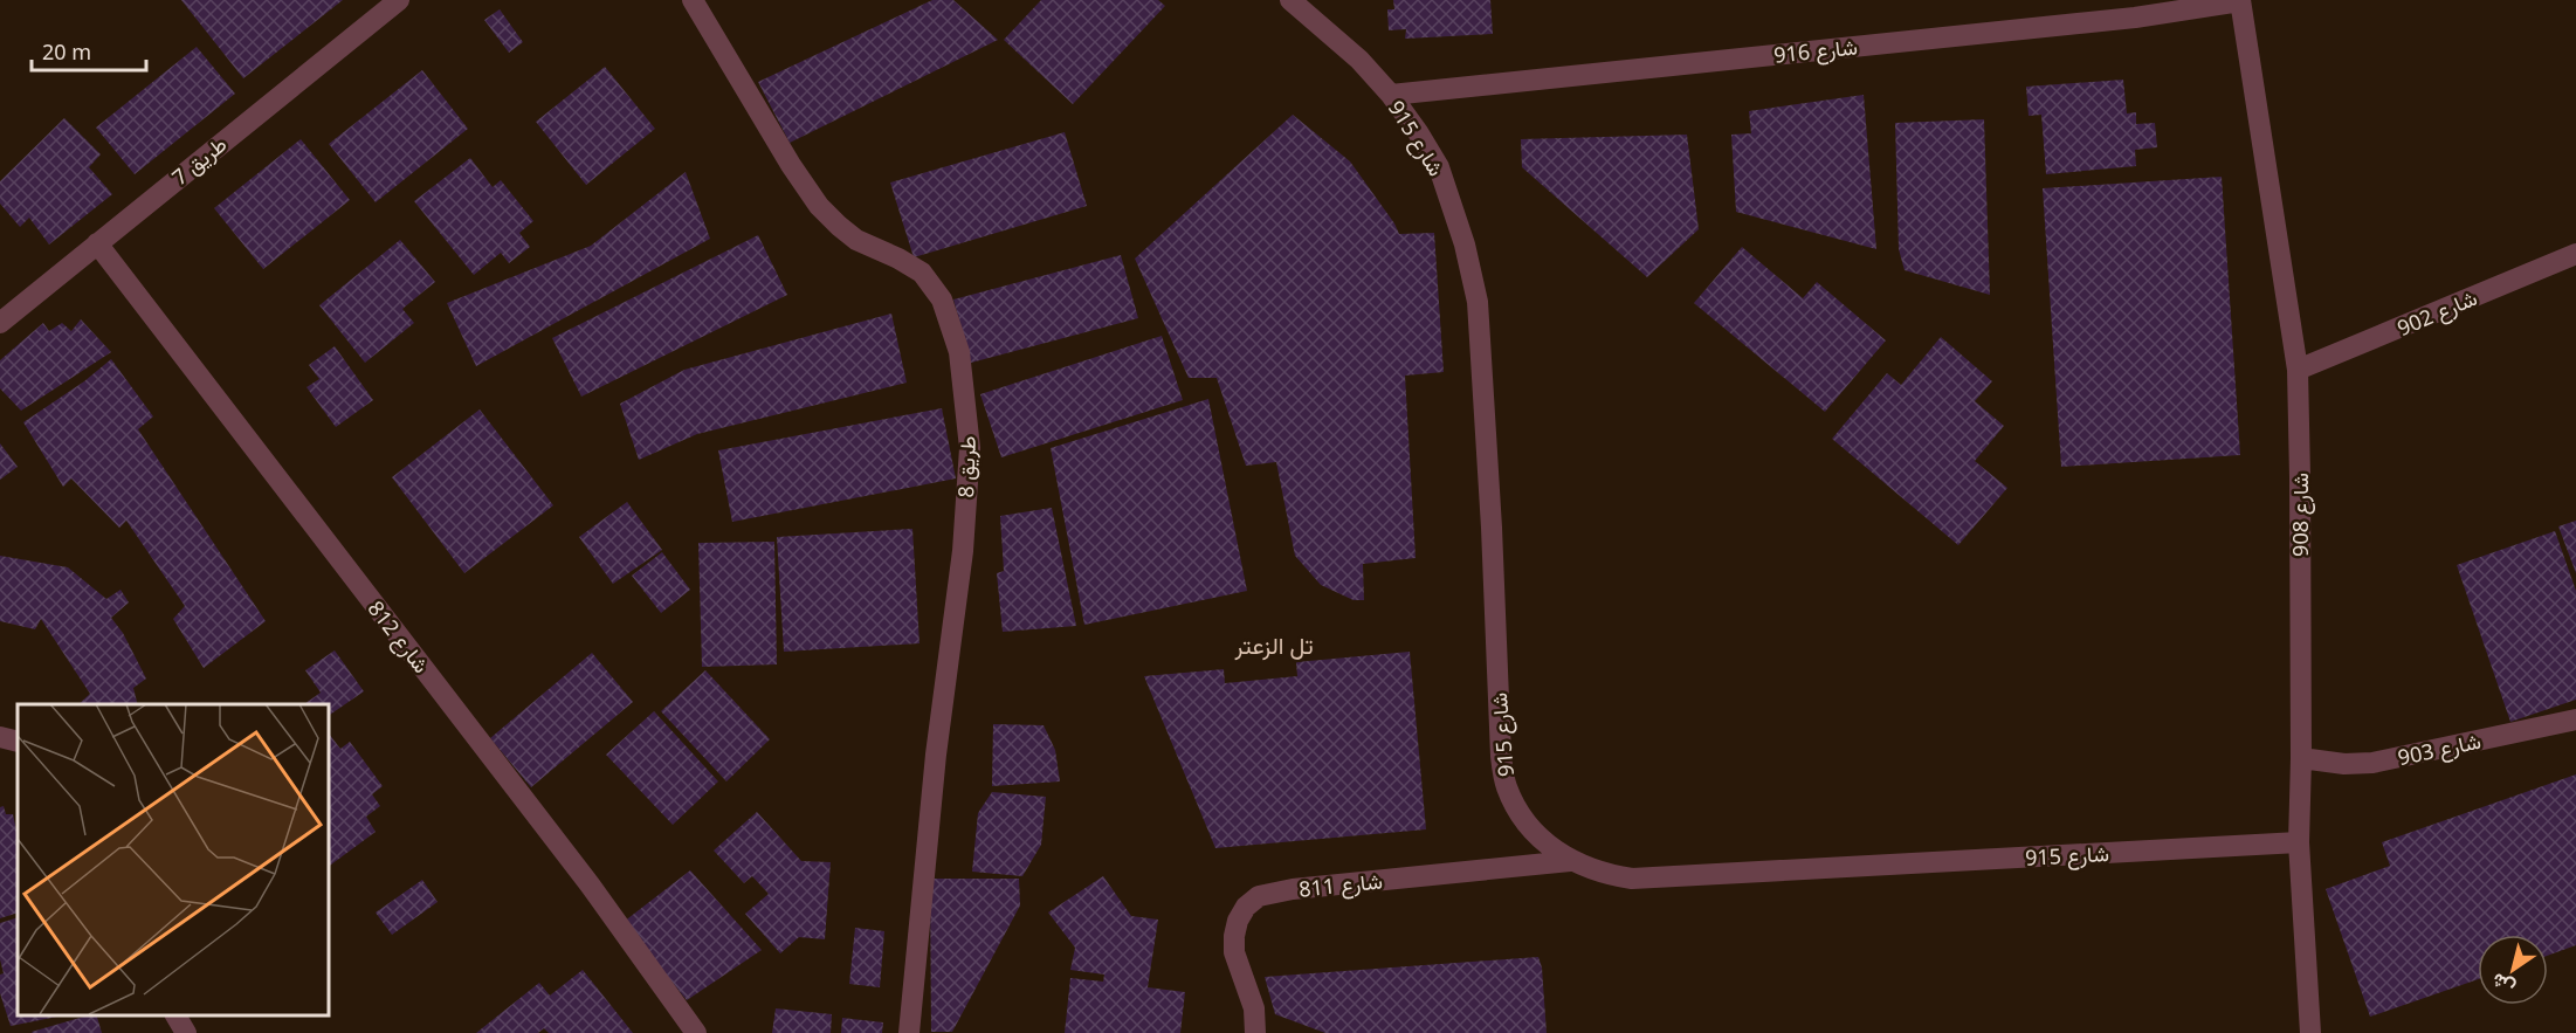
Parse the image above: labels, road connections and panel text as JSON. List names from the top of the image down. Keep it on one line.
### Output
{"streets":{"street":["شارع 916","شارع 915","7 طريق","شارع 902","طريق 8","شارع 908","شارع 812","شارع 903","شارع 811"]},"crossings":[["شارع 916","شارع 915"],["شارع 916","شارع 908"],["شارع 915","شارع 908"],["شارع 915","شارع 811"],["7 طريق","شارع 812"],["شارع 902","شارع 908"],["شارع 908","شارع 903"]],"districts":["تل الزعتر"],"scale_bar":"20 m","north":"bottom left"}
